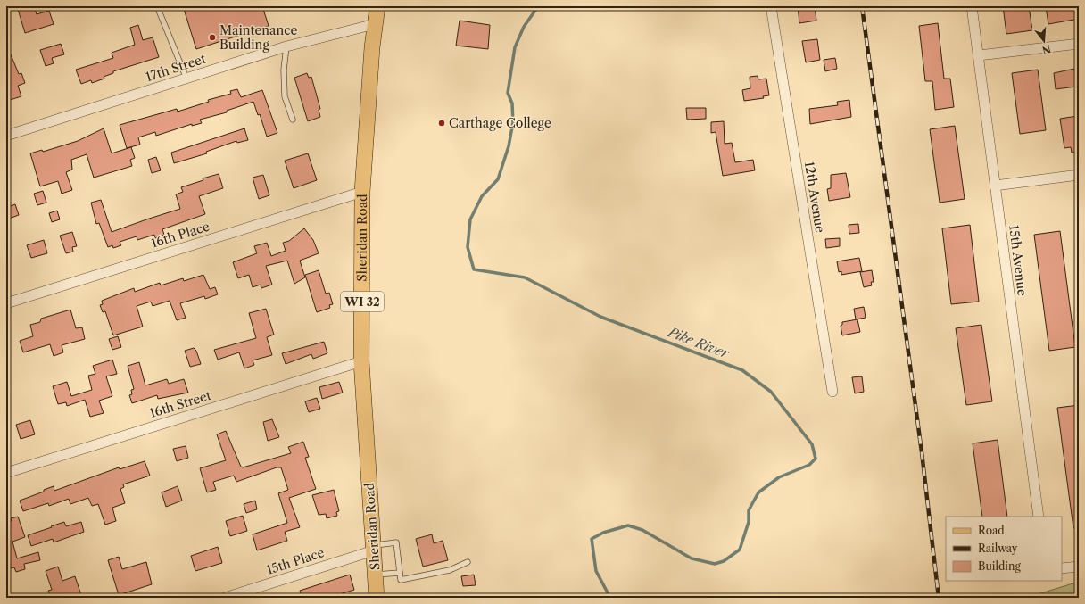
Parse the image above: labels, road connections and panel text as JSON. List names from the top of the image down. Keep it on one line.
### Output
{"streets":{"main road":["Sheridan Road","WI 32"],"street":["17th Street","12th Avenue","16th Place","15th Avenue","16th Street","15th Place"]},"crossings":[["17th Street","Sheridan Road"],["16th Place","Sheridan Road"],["Sheridan Road","16th Street"],["Sheridan Road","15th Place"]],"water":["Pike River"],"places":["Maintenance Building","Carthage College"],"legend":["Road","Railway","Building"],"north":"bottom"}
